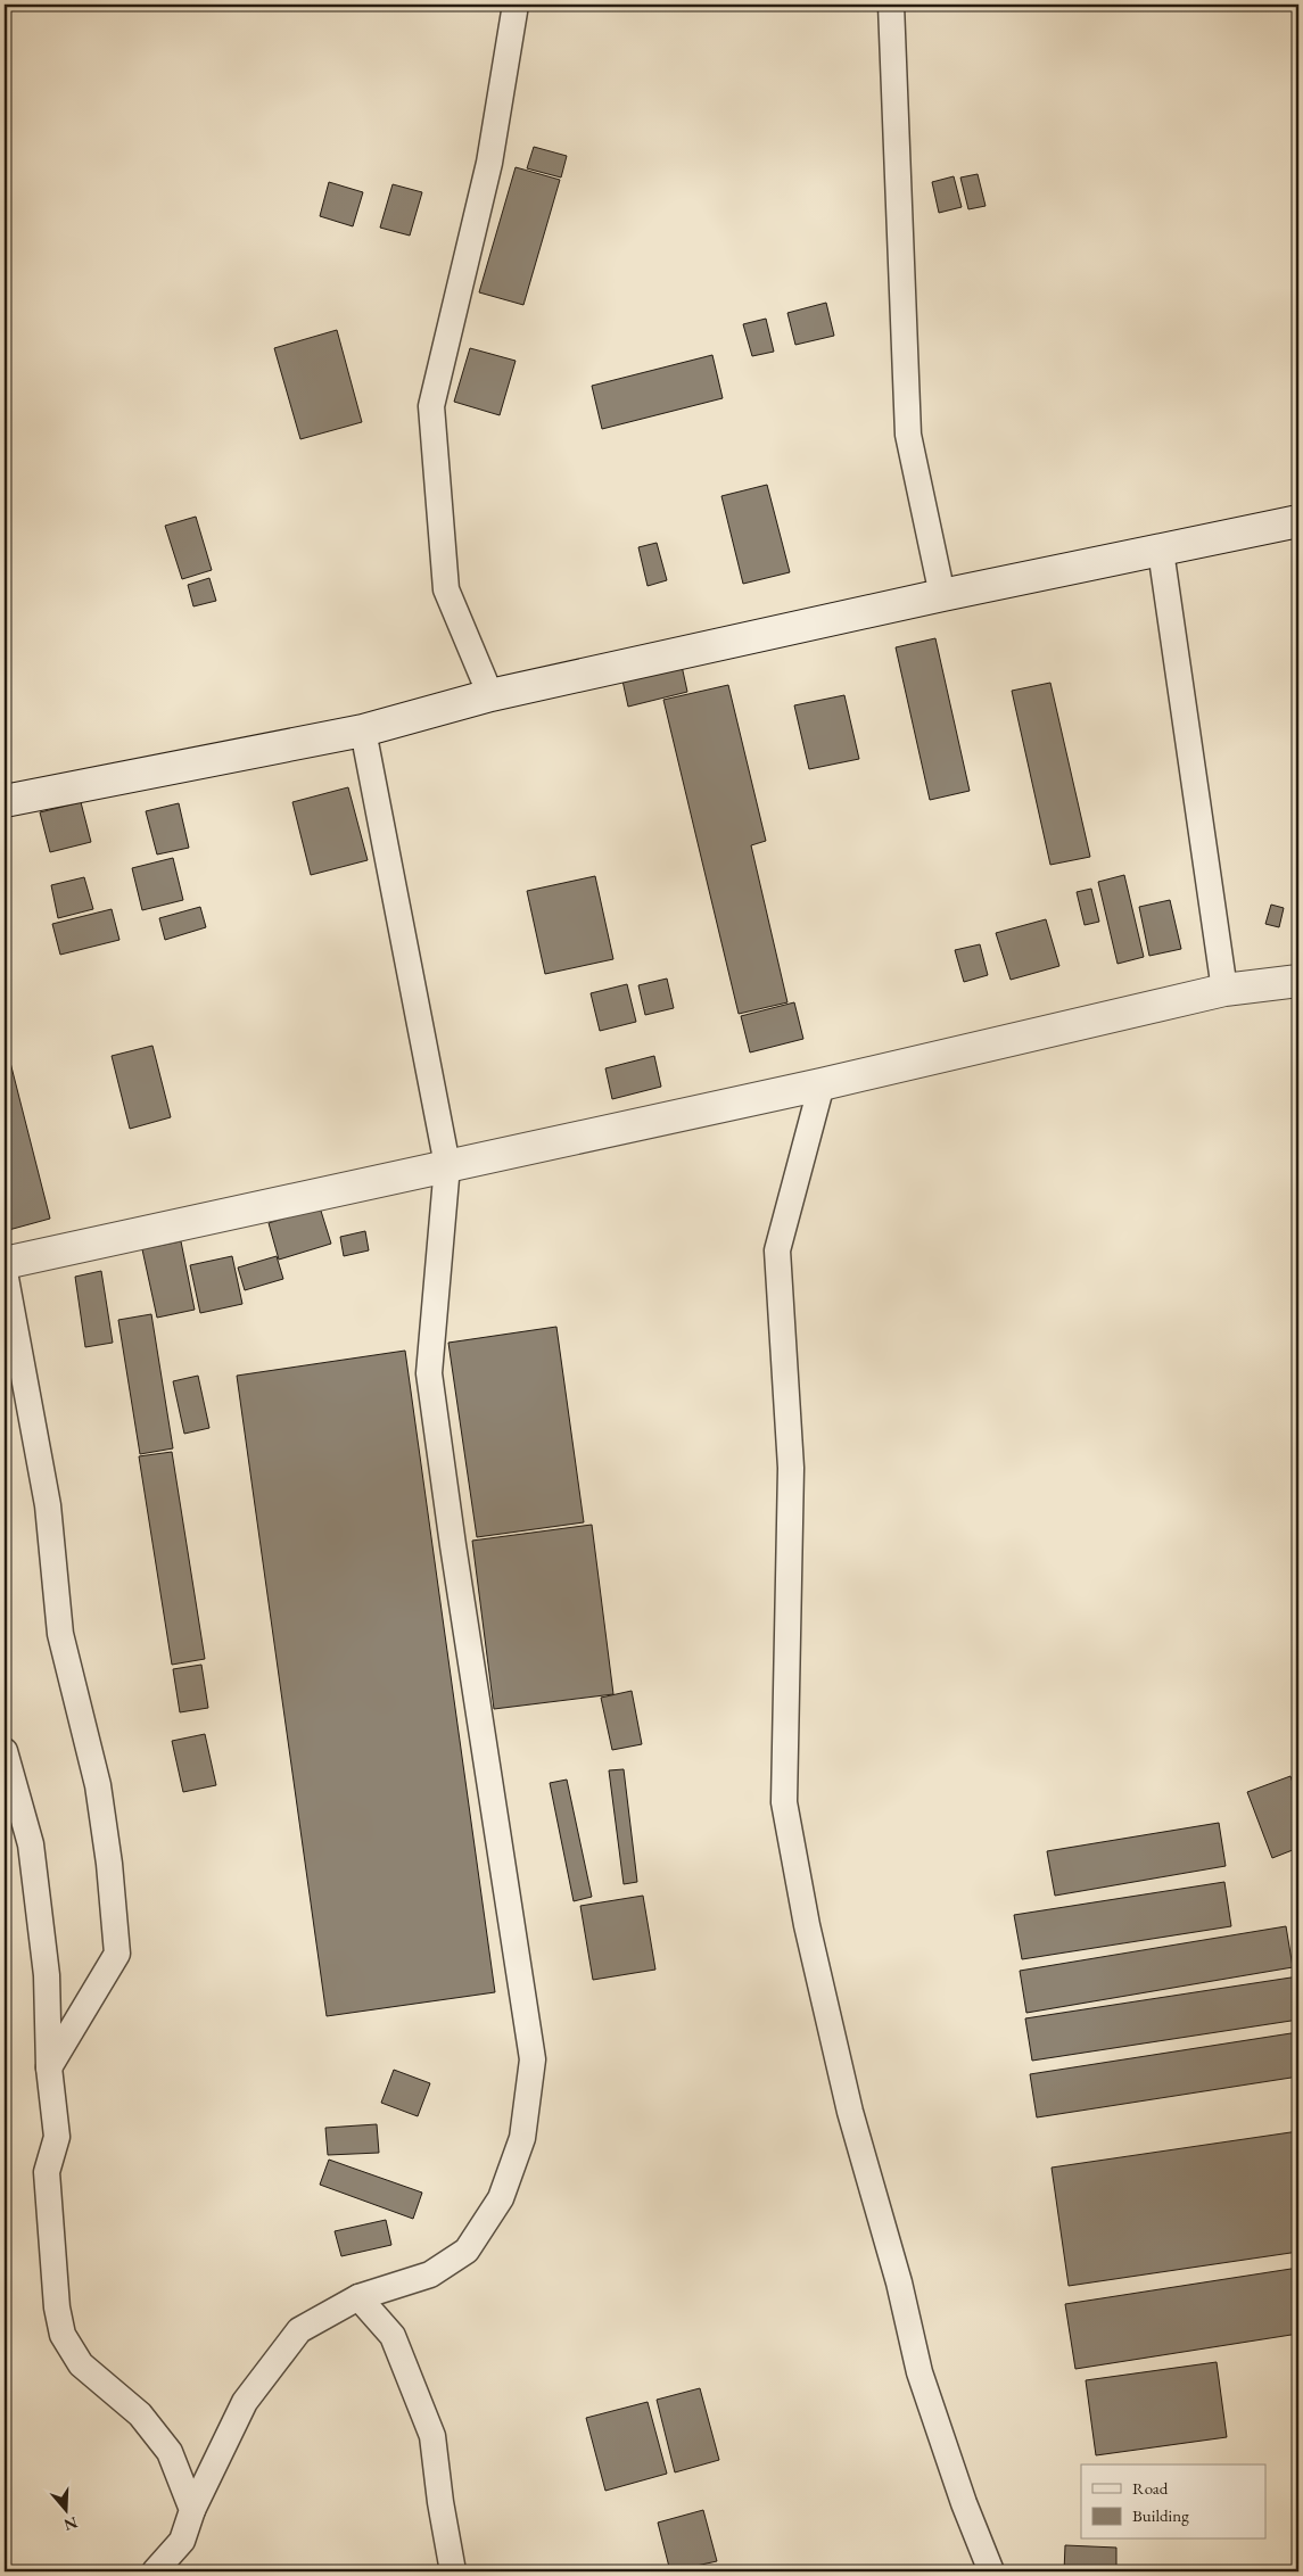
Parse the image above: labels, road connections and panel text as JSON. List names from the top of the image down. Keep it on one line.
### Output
{"legend":["Road","Building"],"north":"bottom"}
